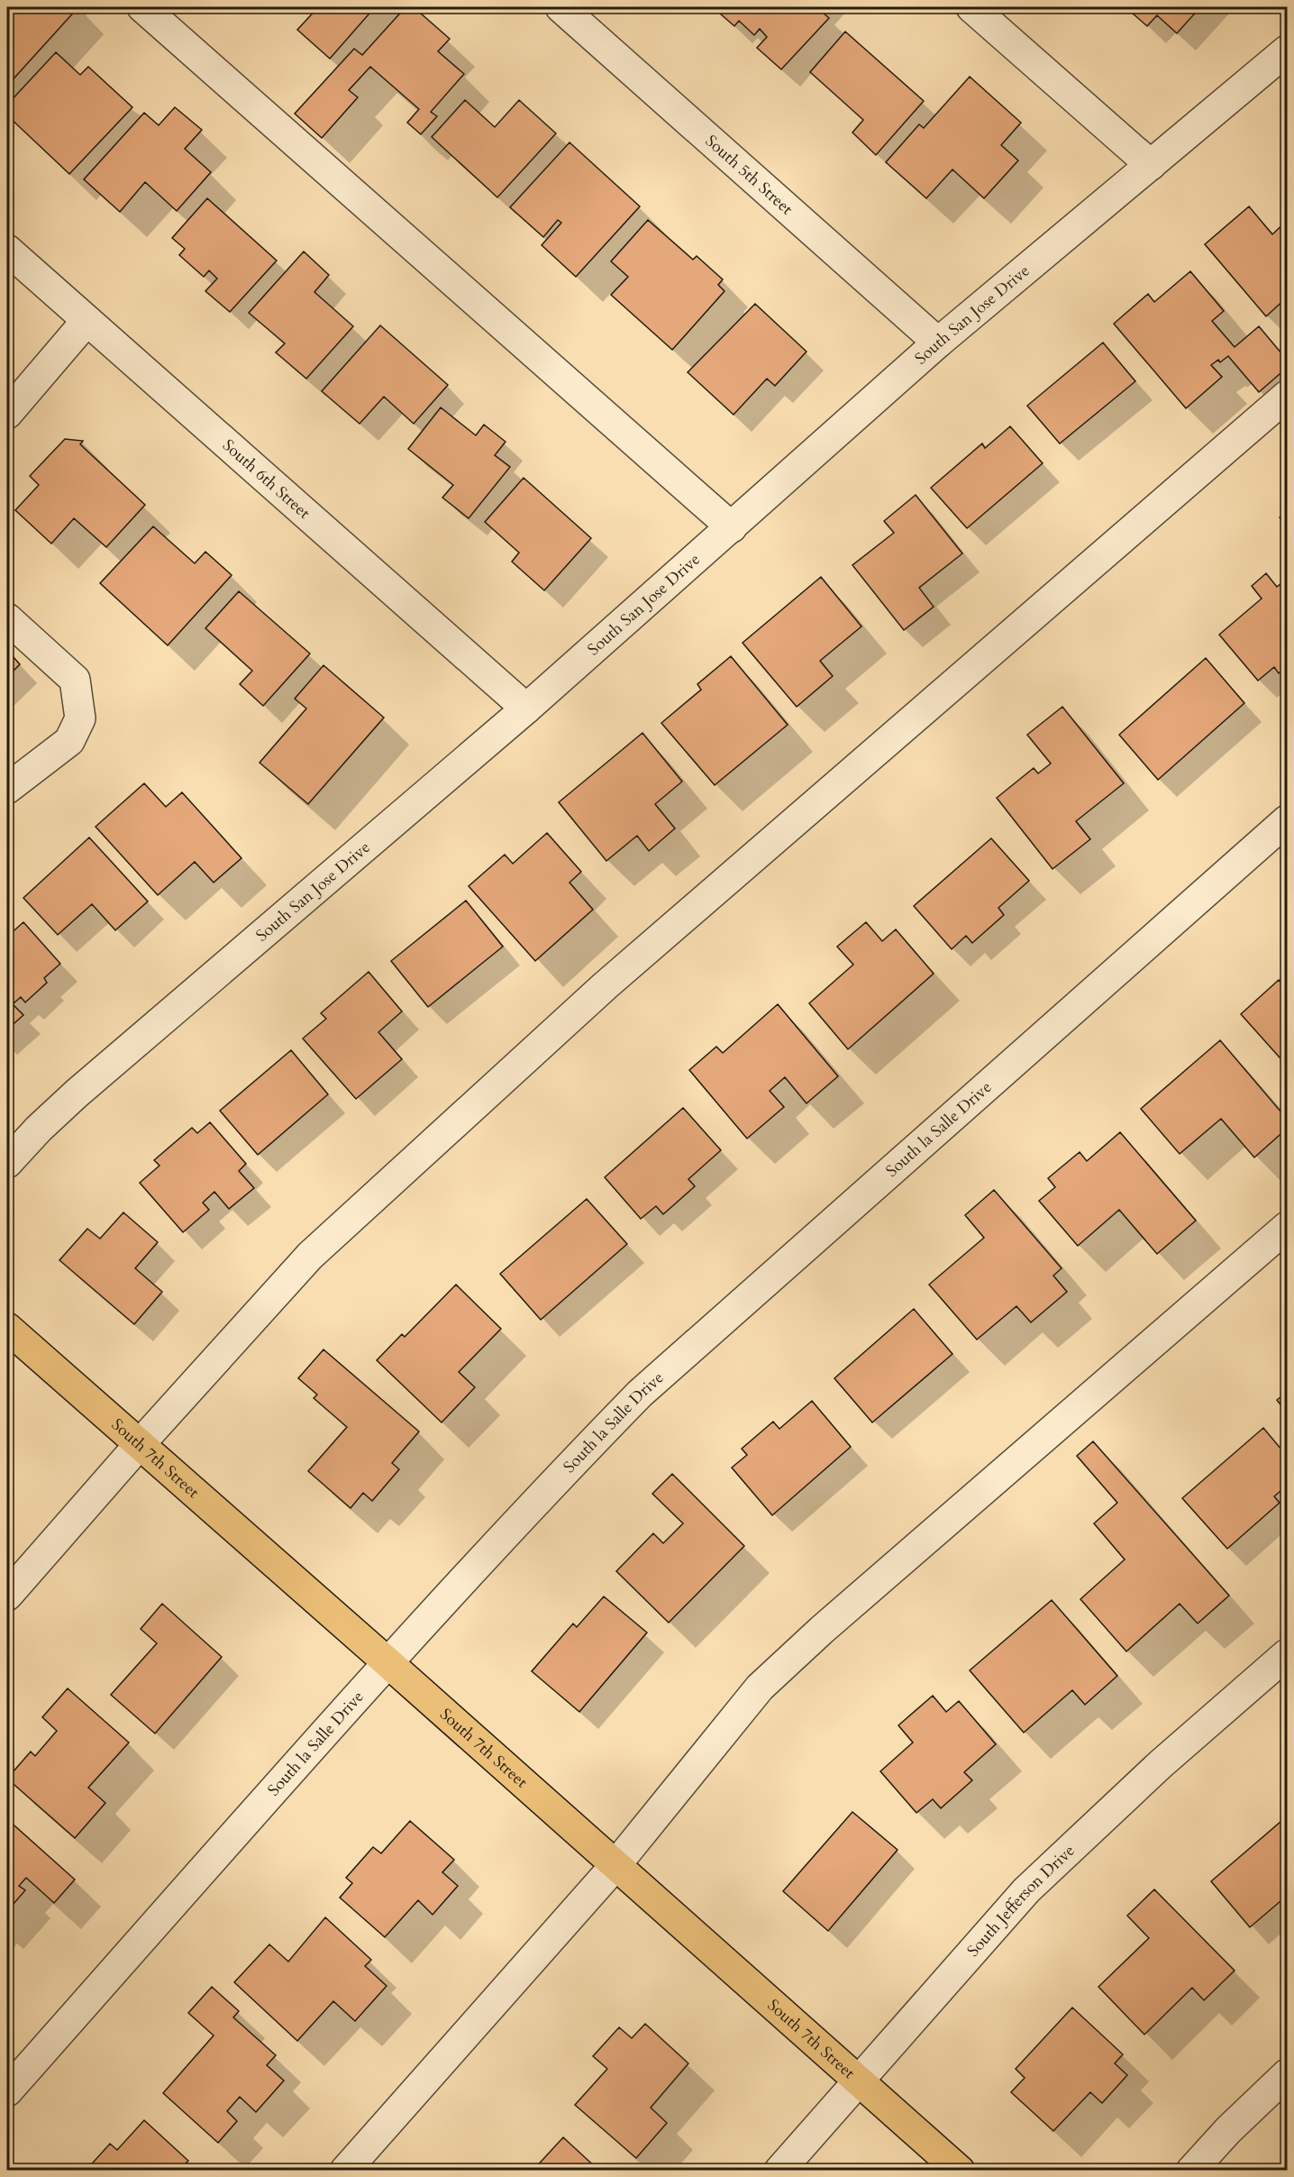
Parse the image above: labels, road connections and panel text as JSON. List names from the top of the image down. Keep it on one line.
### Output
{"streets":{"main road":["South 7th Street"],"street":["South 5th Street","South San Jose Drive","South 6th Street","South la Salle Drive","South Jefferson Drive"]},"crossings":[["South 5th Street","South San Jose Drive"],["South San Jose Drive","South 6th Street"],["South la Salle Drive","South 7th Street"],["South 7th Street","South Jefferson Drive"]]}
